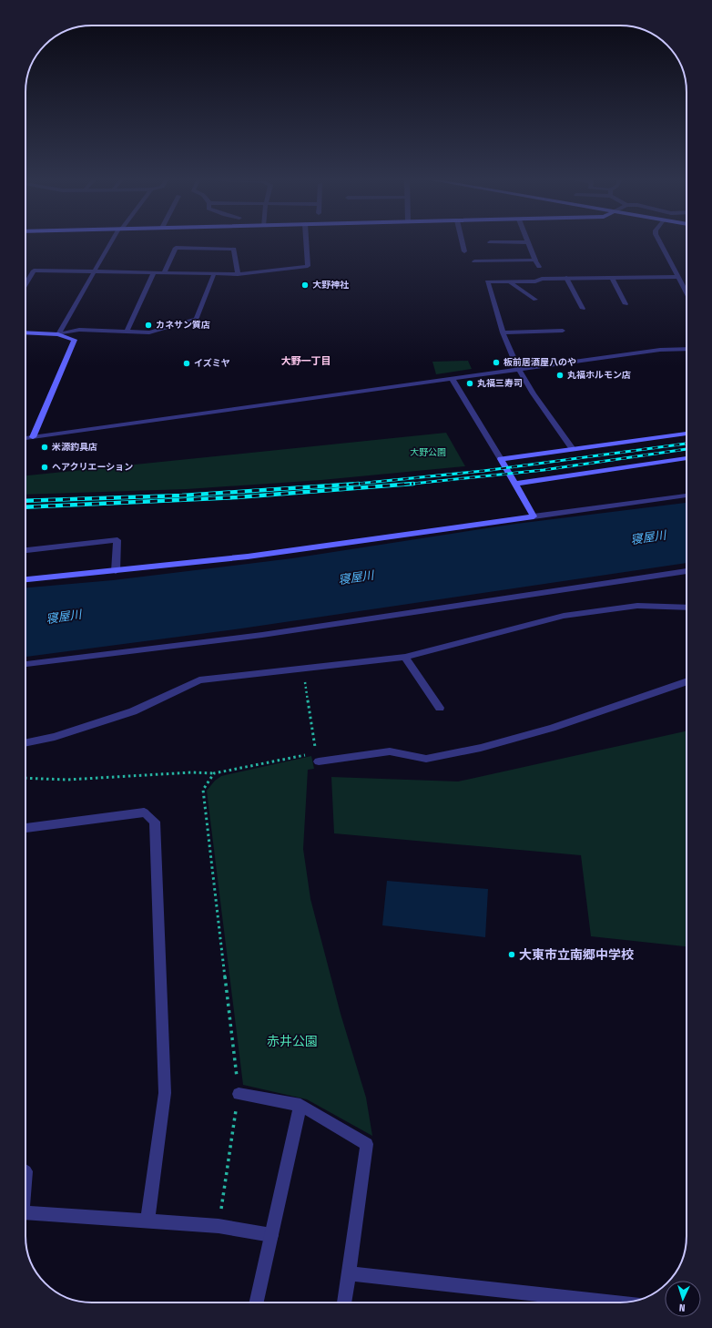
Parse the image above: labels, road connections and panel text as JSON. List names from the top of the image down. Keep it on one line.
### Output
{"districts":["大野一丁目"],"water":["寝屋川"],"parks":["大野公園","赤井公園"],"places":["大野神社","カネサン質店","板前居酒屋八のや","イズミヤ","丸福ホルモン店","丸福三寿司","米源釣具店","ヘアクリエーション","大東市立南郷中学校"],"north":"bottom"}
